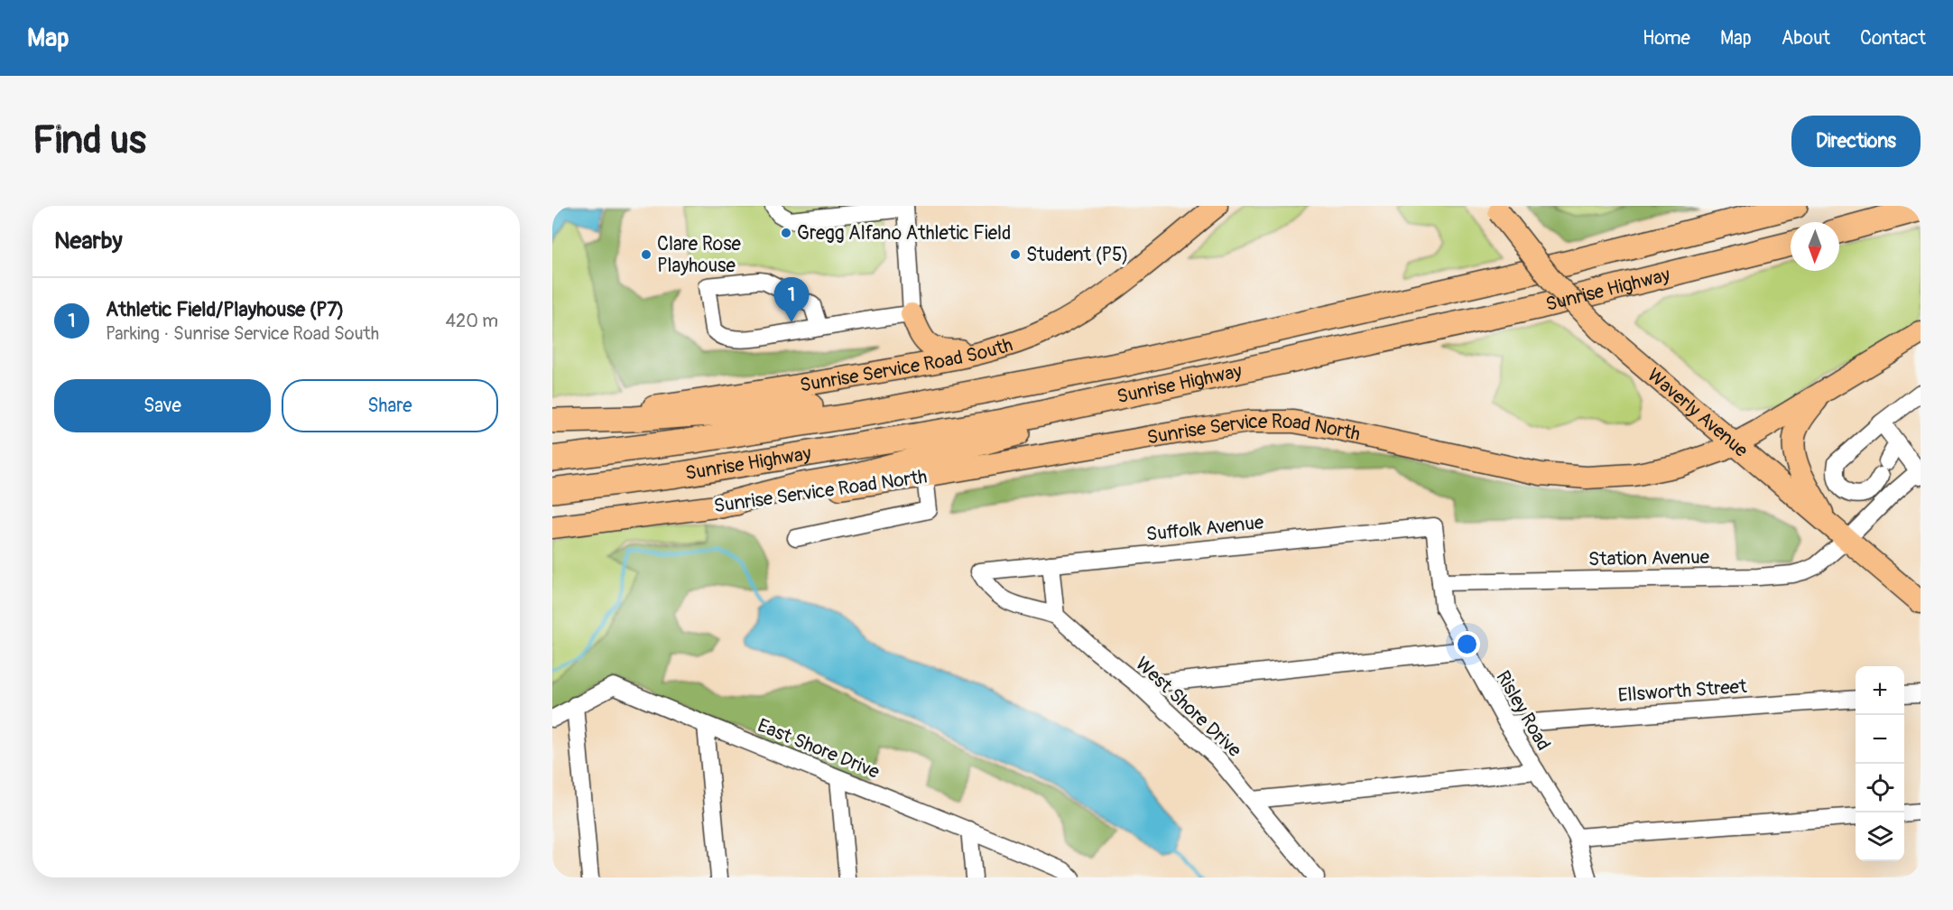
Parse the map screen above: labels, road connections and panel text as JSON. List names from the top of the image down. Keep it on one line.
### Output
{"streets":{"highway":["Sunrise Highway"],"main road":["Sunrise Service Road South","Waverly Avenue","Sunrise Service Road North"],"street":["Suffolk Avenue","Station Avenue","Ellsworth Street","West Shore Drive","Risley Road","East Shore Drive"]},"crossings":[["Waverly Avenue","Sunrise Service Road North"],["Waverly Avenue","Station Avenue"],["Suffolk Avenue","West Shore Drive"],["Suffolk Avenue","Risley Road"],["Station Avenue","Risley Road"],["Ellsworth Street","Risley Road"]],"places":["Gregg Alfano Athletic Field","Clare Rose Playhouse","Student (P5)"],"north":"bottom","page":{"header":"Map","nav":["Home","Map","About","Contact"],"buttons":["Directions",["Save","Share"]],"title":"Find us","heading":"Nearby","list":[{"mark":"1","name":"Athletic Field/Playhouse (P7)","note":"Parking · Sunrise Service Road South","value":"420 m"}],"pins":"1","map_buttons":["+","−"]}}
